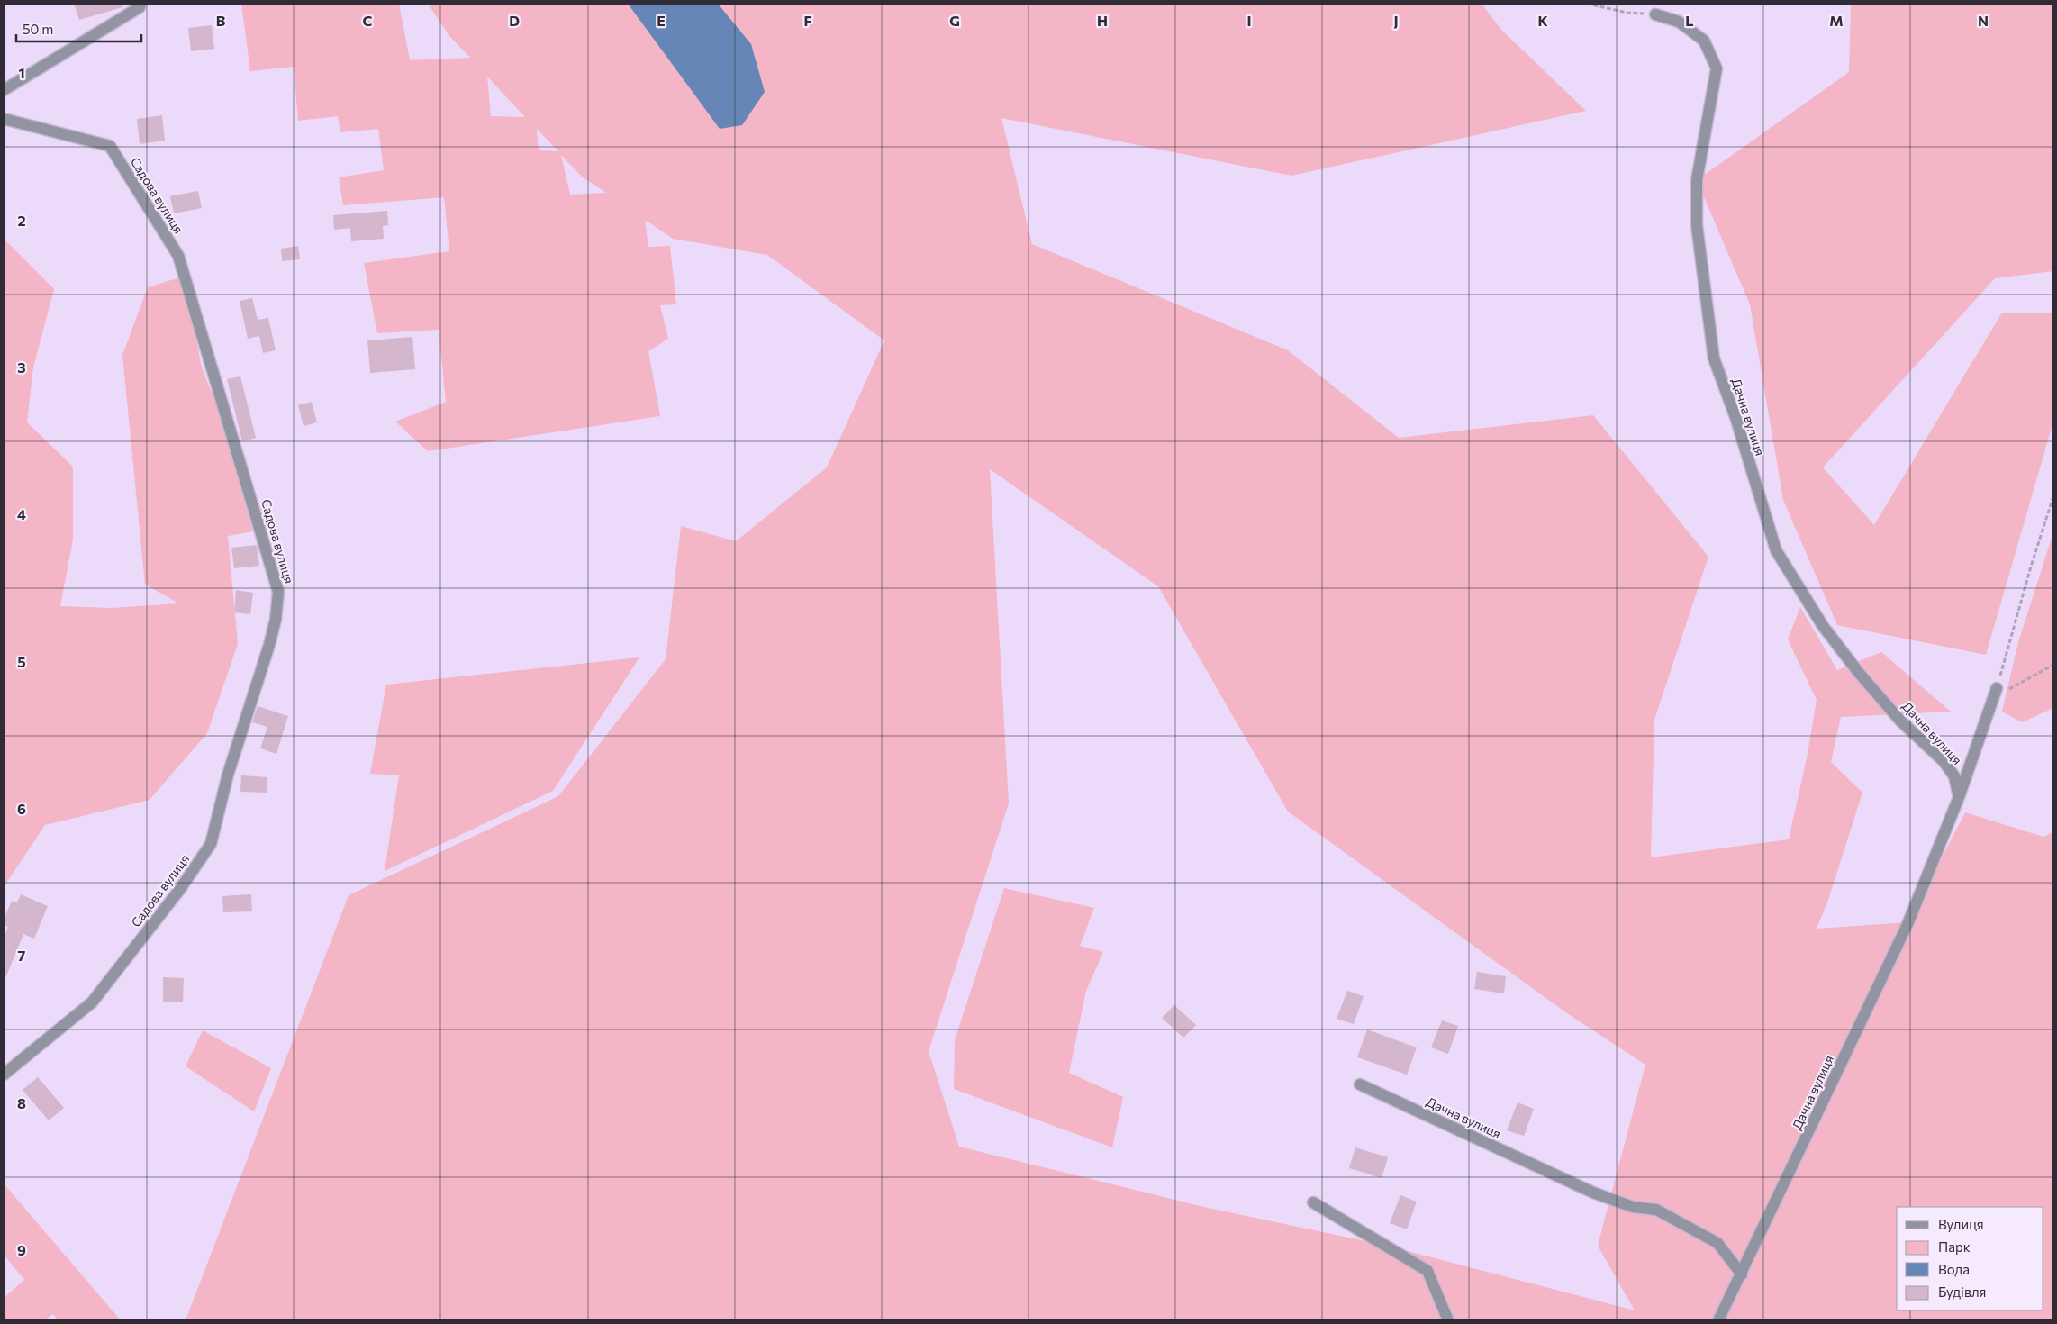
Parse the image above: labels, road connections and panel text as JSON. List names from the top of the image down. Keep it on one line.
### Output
{"streets":{"street":["Садова вулиця","Дачна вулиця"]},"legend":["Вулиця","Парк","Вода","Будівля"],"scale_bar":"50 m","grid":{"columns":["B","C","D","E","F","G","H","I","J","K","L","M","N"],"rows":["1","2","3","4","5","6","7","8","9"]}}
